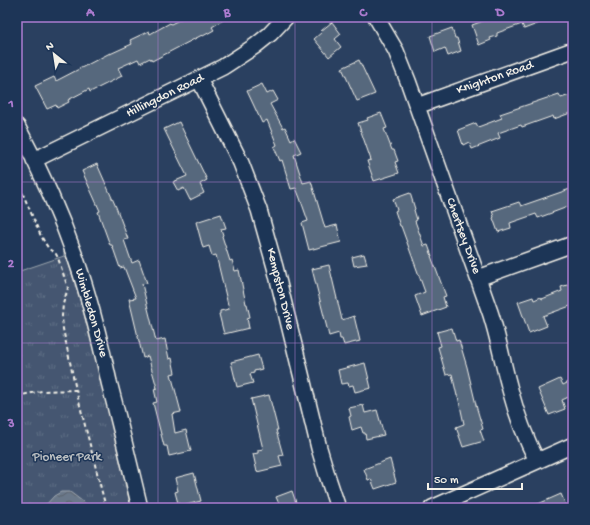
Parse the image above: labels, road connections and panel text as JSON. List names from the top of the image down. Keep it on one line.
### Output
{"streets":{"street":["Knighton Road","Hillingdon Road","Chertsey Drive","Kempston Drive","Wimbledon Drive"]},"crossings":[["Knighton Road","Chertsey Drive"],["Hillingdon Road","Kempston Drive"],["Hillingdon Road","Wimbledon Drive"]],"parks":["Pioneer Park"],"scale_bar":"50 m","north":"top left","grid":{"columns":["A","B","C","D"],"rows":["1","2","3"]}}
